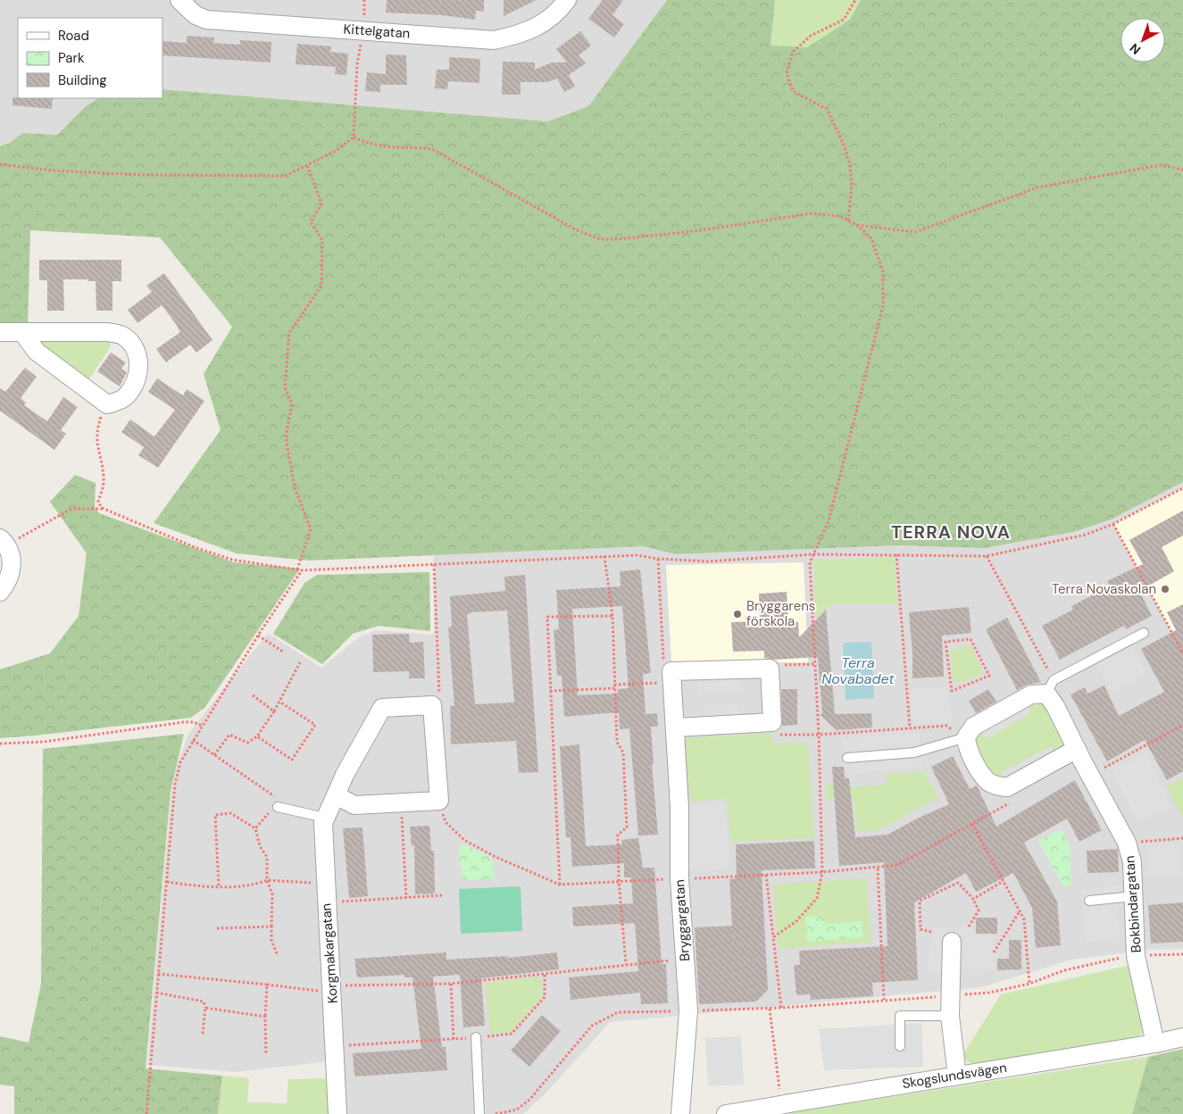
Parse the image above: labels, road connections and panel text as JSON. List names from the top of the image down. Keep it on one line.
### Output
{"streets":{"street":["Kittelgatan","Bokbindargatan","Bryggargatan","Korgmakargatan","Skogslundsvägen"]},"crossings":[["Bokbindargatan","Skogslundsvägen"]],"districts":["TERRA NOVA"],"water":["Terra Novabadet"],"places":["Terra Novaskolan","Bryggarens förskola"],"legend":["Road","Park","Building"],"north":"bottom left"}
